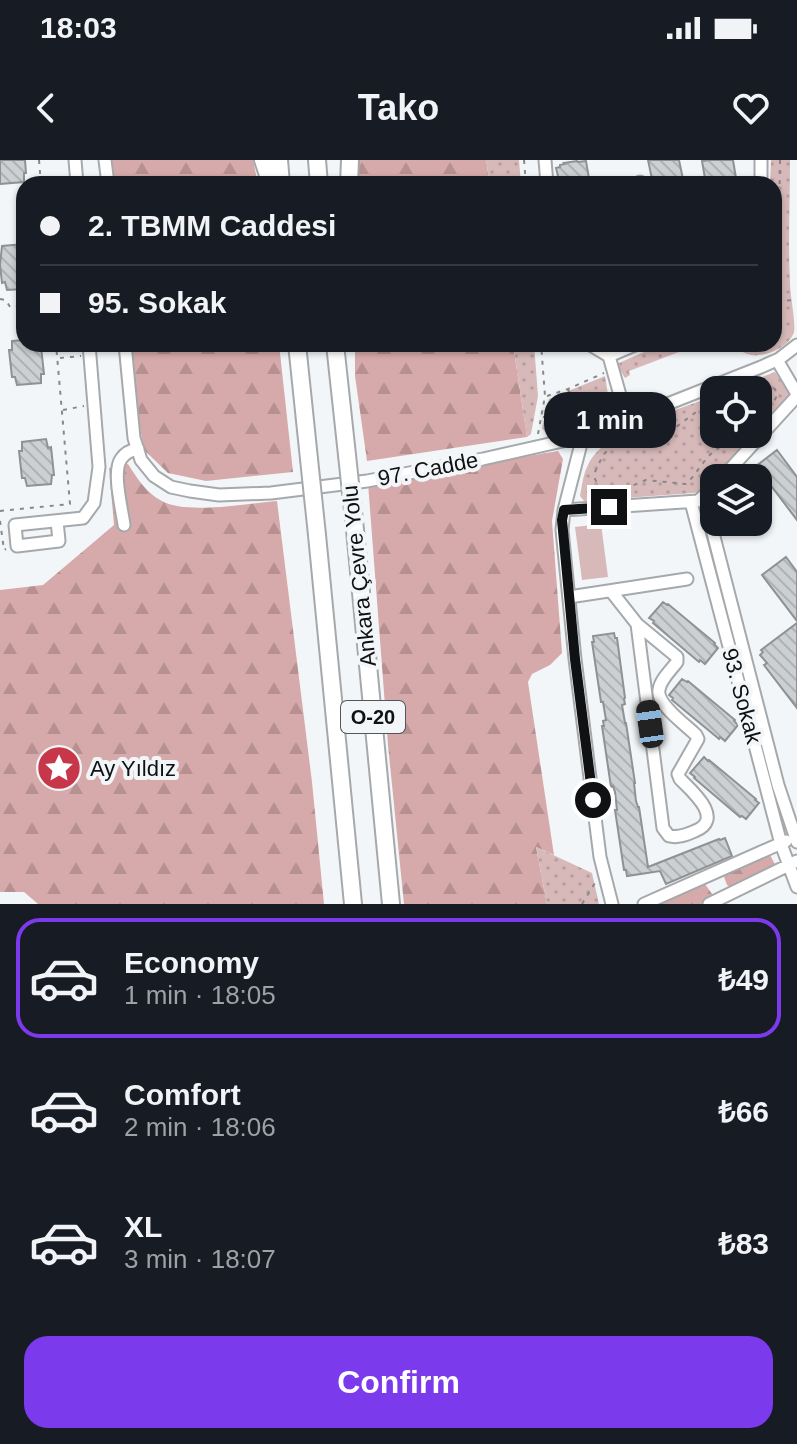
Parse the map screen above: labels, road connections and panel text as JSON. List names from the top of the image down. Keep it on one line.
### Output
{"streets":{"highway":["Ankara Çevre Yolu","O-20"],"street":["97. Cadde","93. Sokak"]},"places":{"place":["Ay Yıldız"]},"page":{"status":"18:03","header":"Tako","banner":["2. TBMM Caddesi","95. Sokak"],"bubble":"1 min","list":[{"name":"Economy","note":"1 min · 18:05","value":"₺49"},{"name":"Comfort","note":"2 min · 18:06","value":"₺66"},{"name":"XL","note":"3 min · 18:07","value":"₺83"}],"buttons":"Confirm"}}
